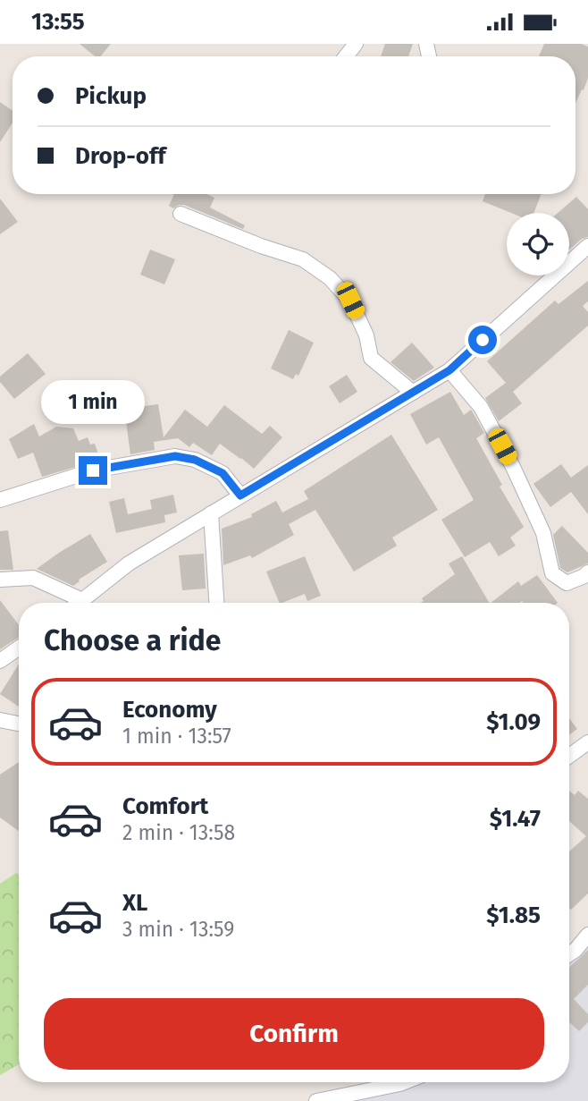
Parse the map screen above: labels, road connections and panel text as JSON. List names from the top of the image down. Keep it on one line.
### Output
{"page":{"status":"13:55","banner":["Pickup","Drop-off"],"bubble":"1 min","heading":"Choose a ride","list":[{"name":"Economy","note":"1 min · 13:57","value":"$1.09"},{"name":"Comfort","note":"2 min · 13:58","value":"$1.47"},{"name":"XL","note":"3 min · 13:59","value":"$1.85"}],"buttons":"Confirm"}}
